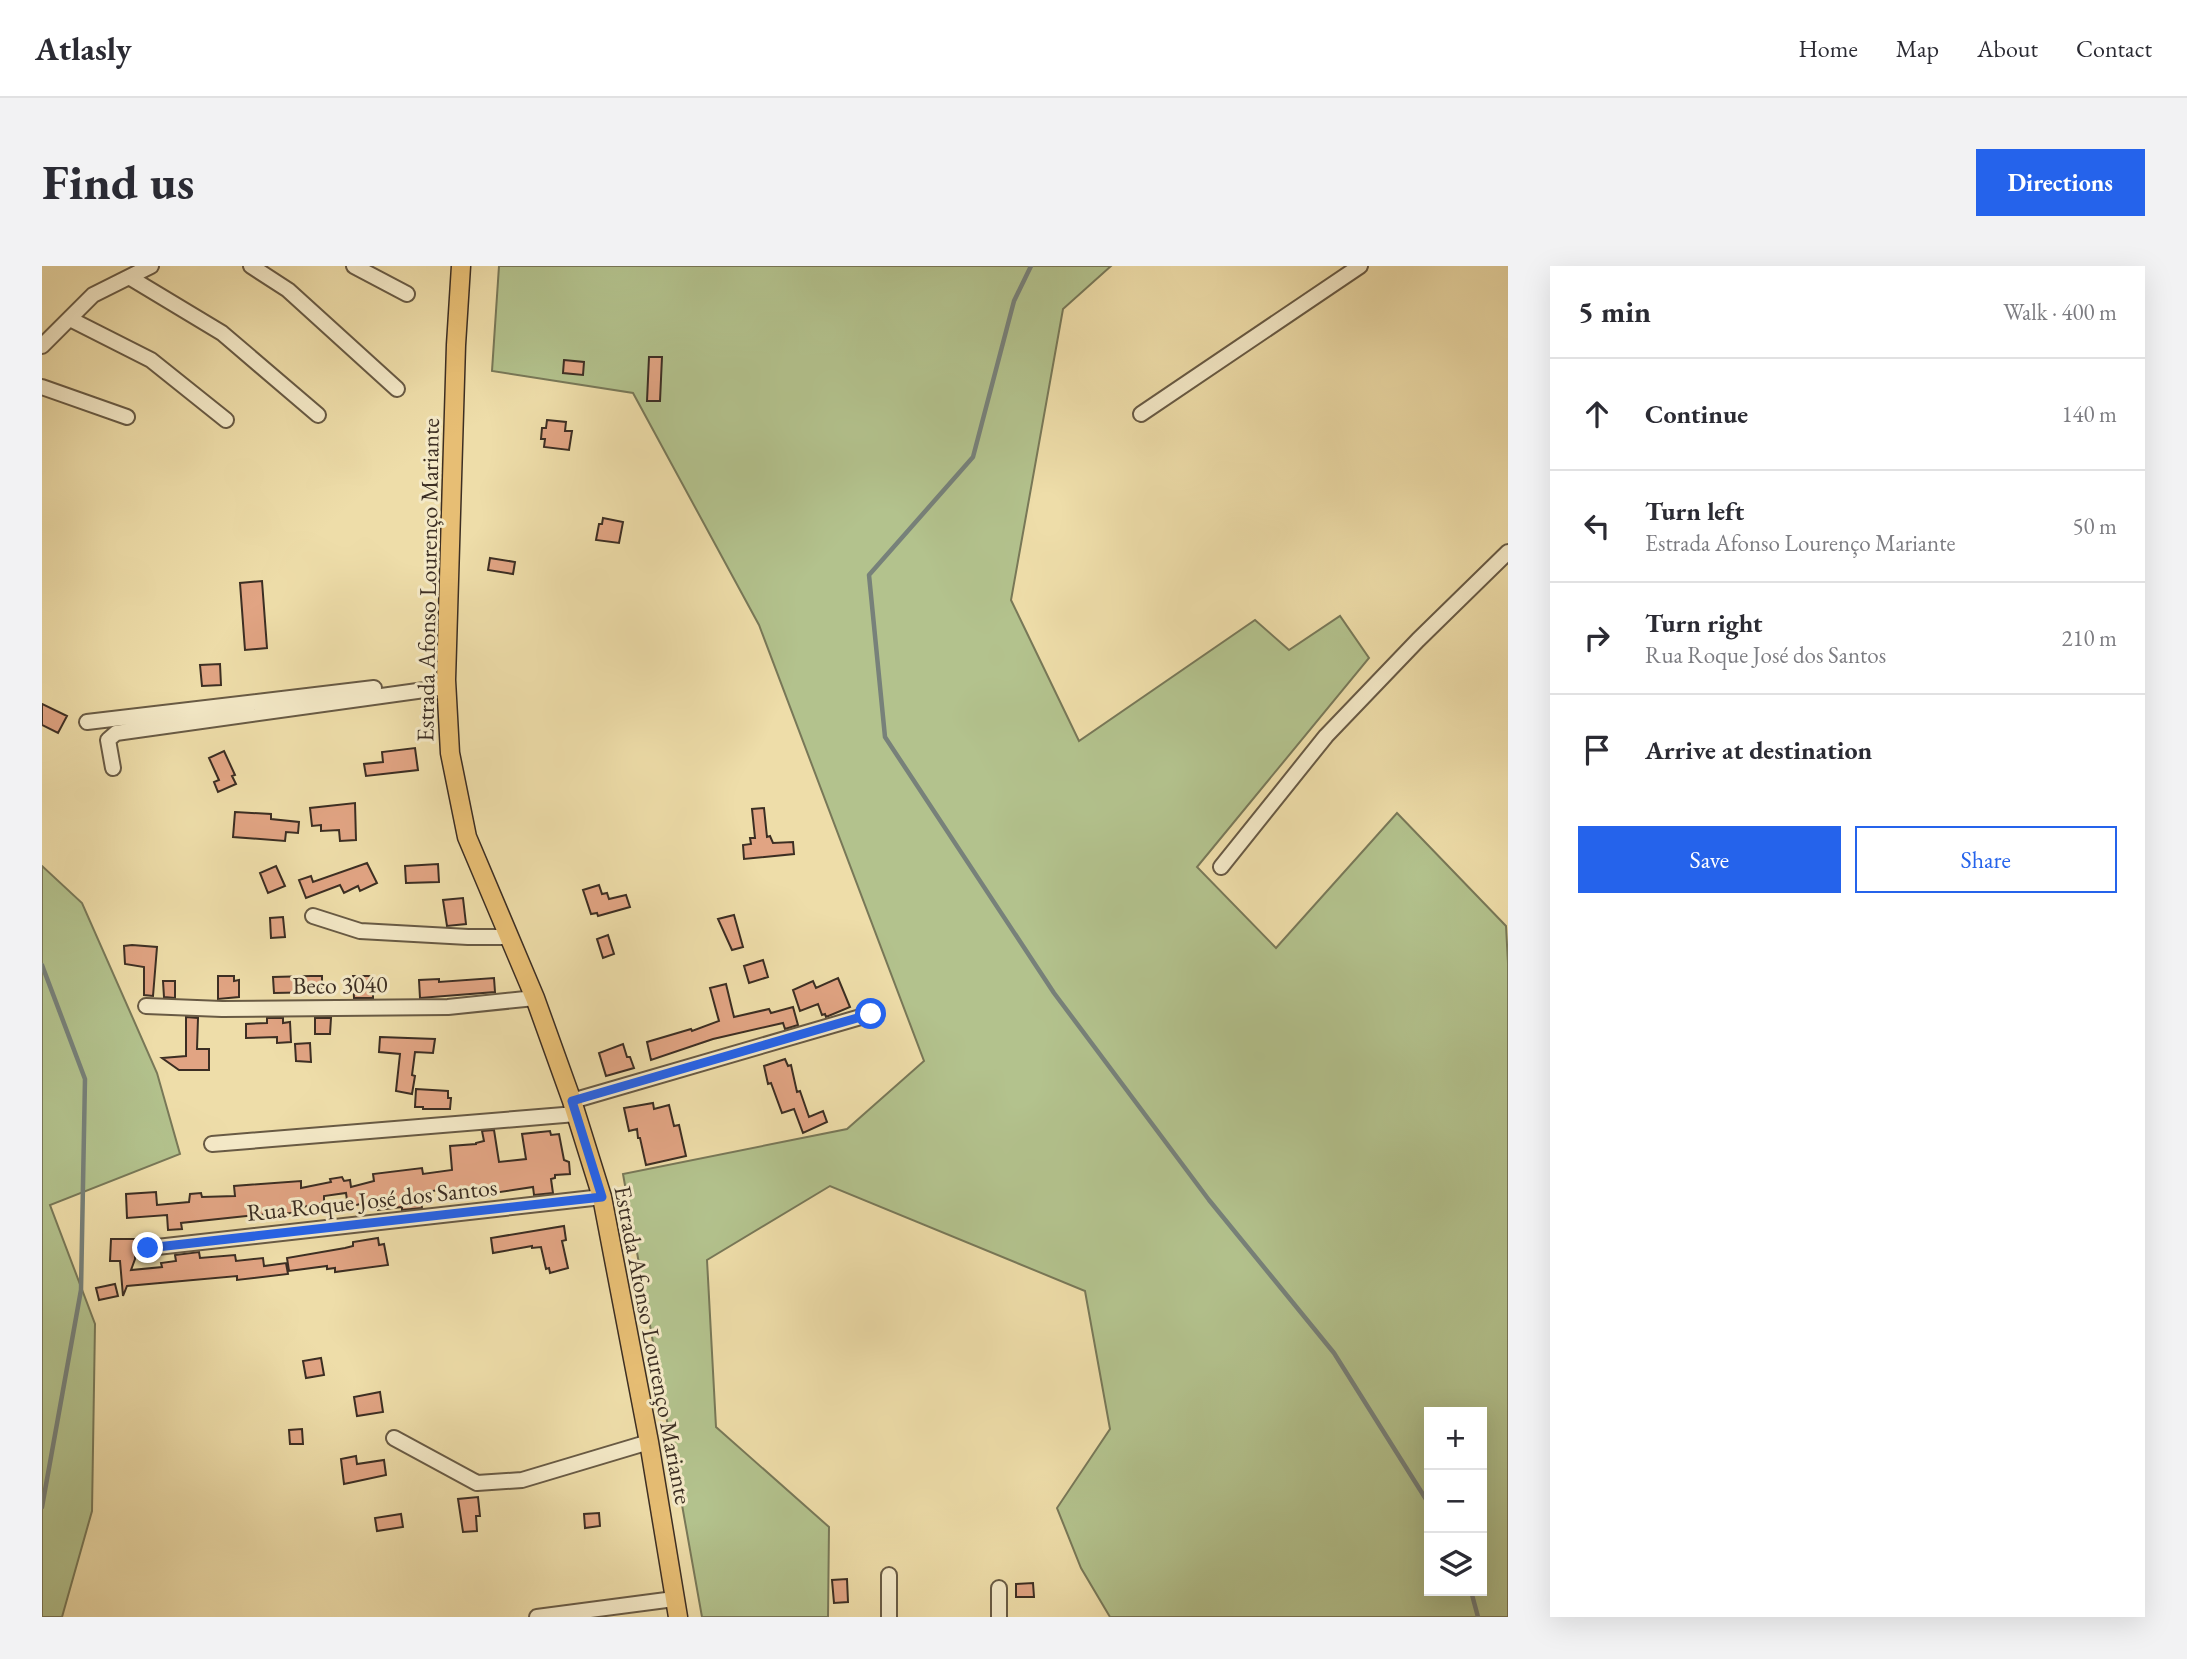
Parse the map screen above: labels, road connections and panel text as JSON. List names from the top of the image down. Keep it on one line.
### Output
{"streets":{"main road":["Estrada Afonso Lourenço Mariante"],"street":["Beco 3040","Rua Roque José dos Santos"]},"crossings":[["Estrada Afonso Lourenço Mariante","Beco 3040"],["Estrada Afonso Lourenço Mariante","Rua Roque José dos Santos"]],"page":{"header":"Atlasly","nav":["Home","Map","About","Contact"],"buttons":["Directions",["Save","Share"]],"title":"Find us","heading":["5 min","Walk · 400 m"],"list":[["Continue","140 m"],["Turn left","Estrada Afonso Lourenço Mariante","50 m"],["Turn right","Rua Roque José dos Santos","210 m"],"Arrive at destination"],"map_buttons":["+","−"]}}
